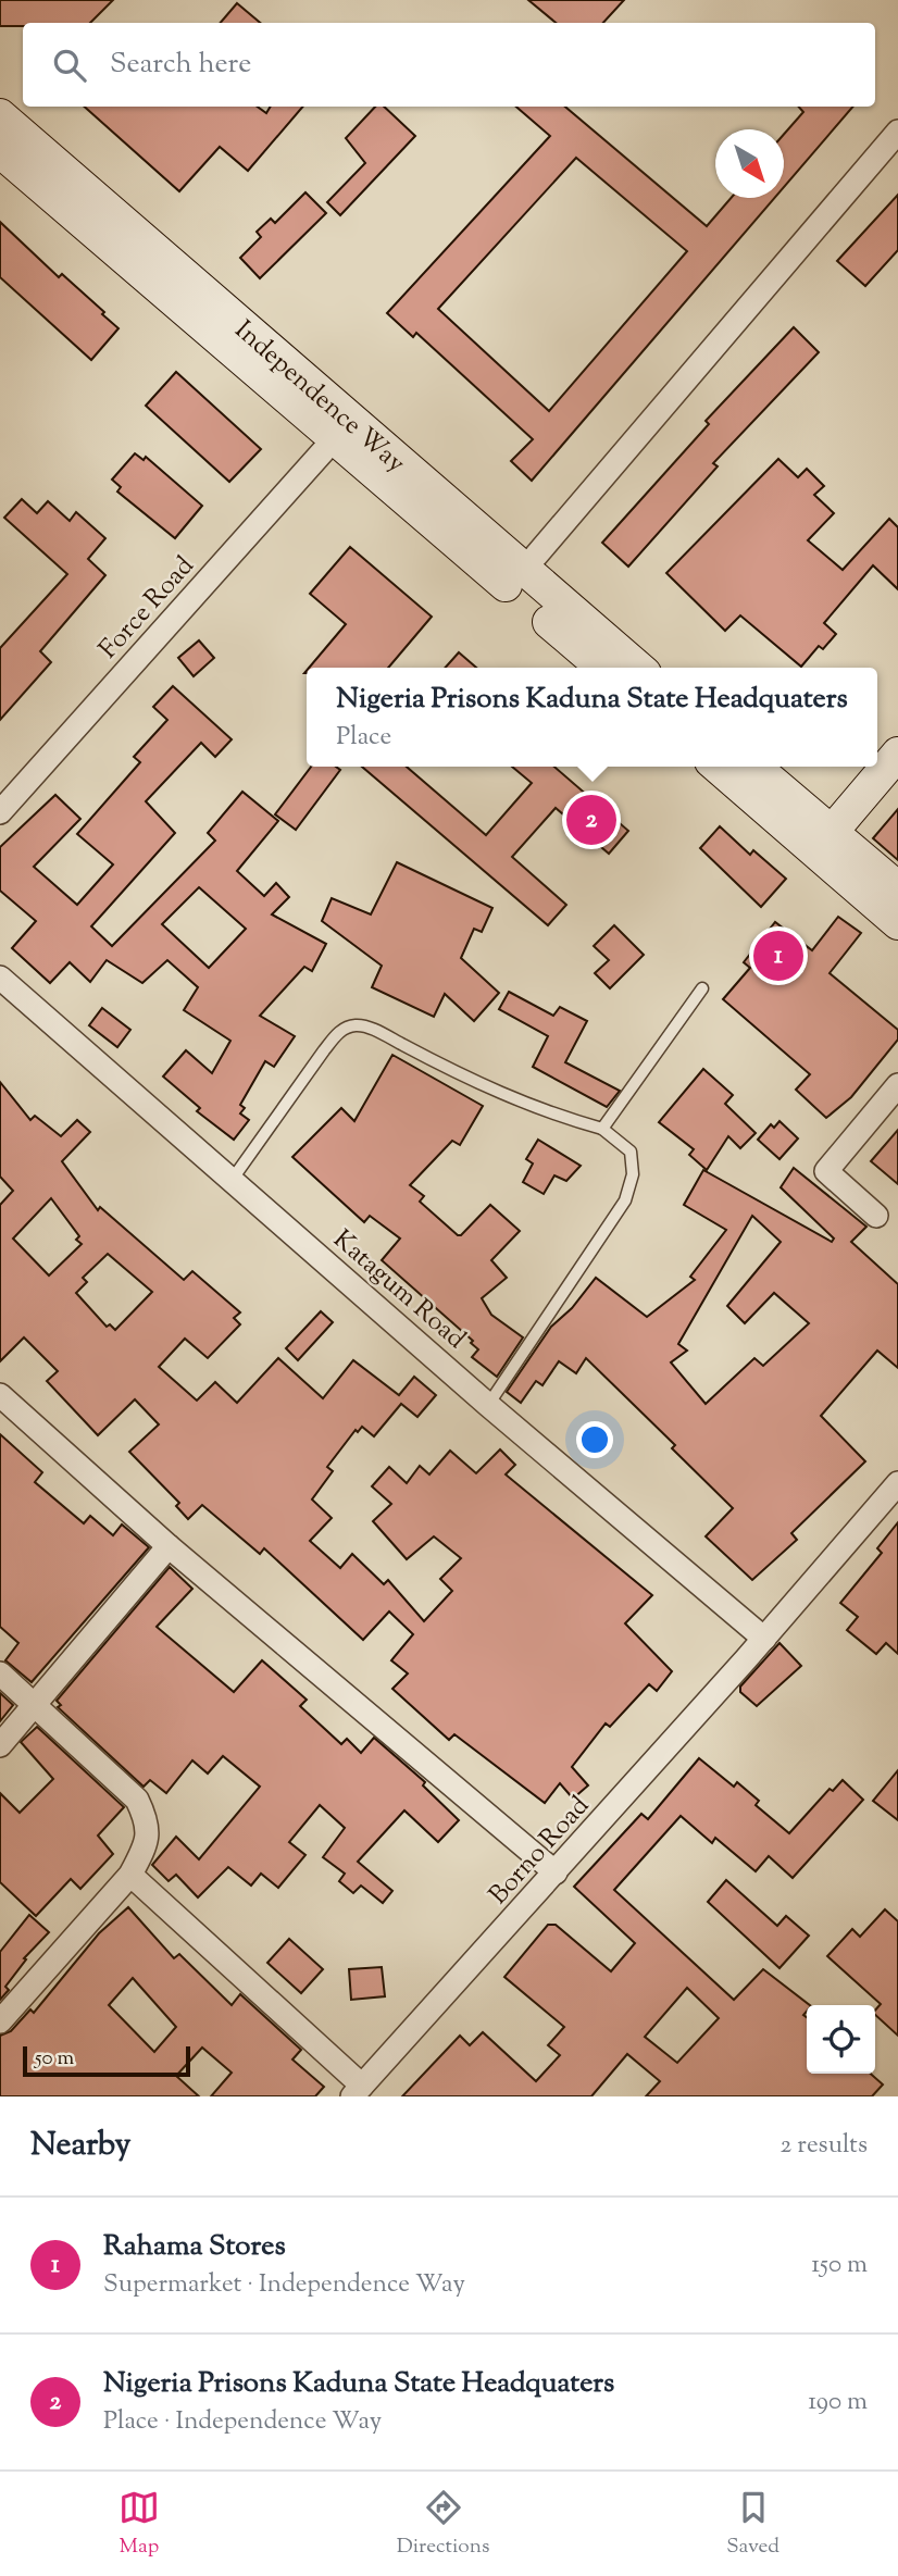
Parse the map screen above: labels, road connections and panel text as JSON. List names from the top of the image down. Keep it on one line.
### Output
{"streets":{"main road":["Independence Way"],"street":["Force Road","Katagum Road","Borno Road"]},"crossings":[["Independence Way","Force Road"],["Katagum Road","Borno Road"]],"scale_bar":"50 m","north":"bottom right","page":{"search":"Search here","popup":["Nigeria Prisons Kaduna State Headquaters","Place"],"pins":["2","1"],"scale":"50 m","heading":["Nearby","2 results"],"list":[{"mark":"1","name":"Rahama Stores","note":"Supermarket · Independence Way","value":"150 m"},{"mark":"2","name":"Nigeria Prisons Kaduna State Headquaters","note":"Place · Independence Way","value":"190 m"}],"nav":["Map","Directions","Saved"]}}
